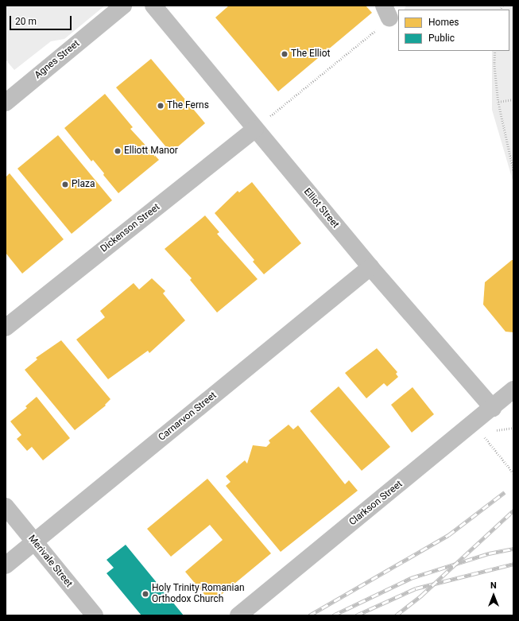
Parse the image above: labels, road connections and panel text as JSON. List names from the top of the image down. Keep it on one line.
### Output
{"streets":{"street":["Agnes Street","Elliot Street","Dickenson Street","Carnarvon Street","Clarkson Street","Merivale Street"]},"crossings":[["Elliot Street","Dickenson Street"],["Elliot Street","Carnarvon Street"],["Elliot Street","Clarkson Street"],["Carnarvon Street","Merivale Street"]],"places":["The Elliot","The Ferns","Elliott Manor","Plaza","Holy Trinity Romanian Orthodox Church"],"legend":["Homes","Public"],"scale_bar":"20 m","north":"top"}
